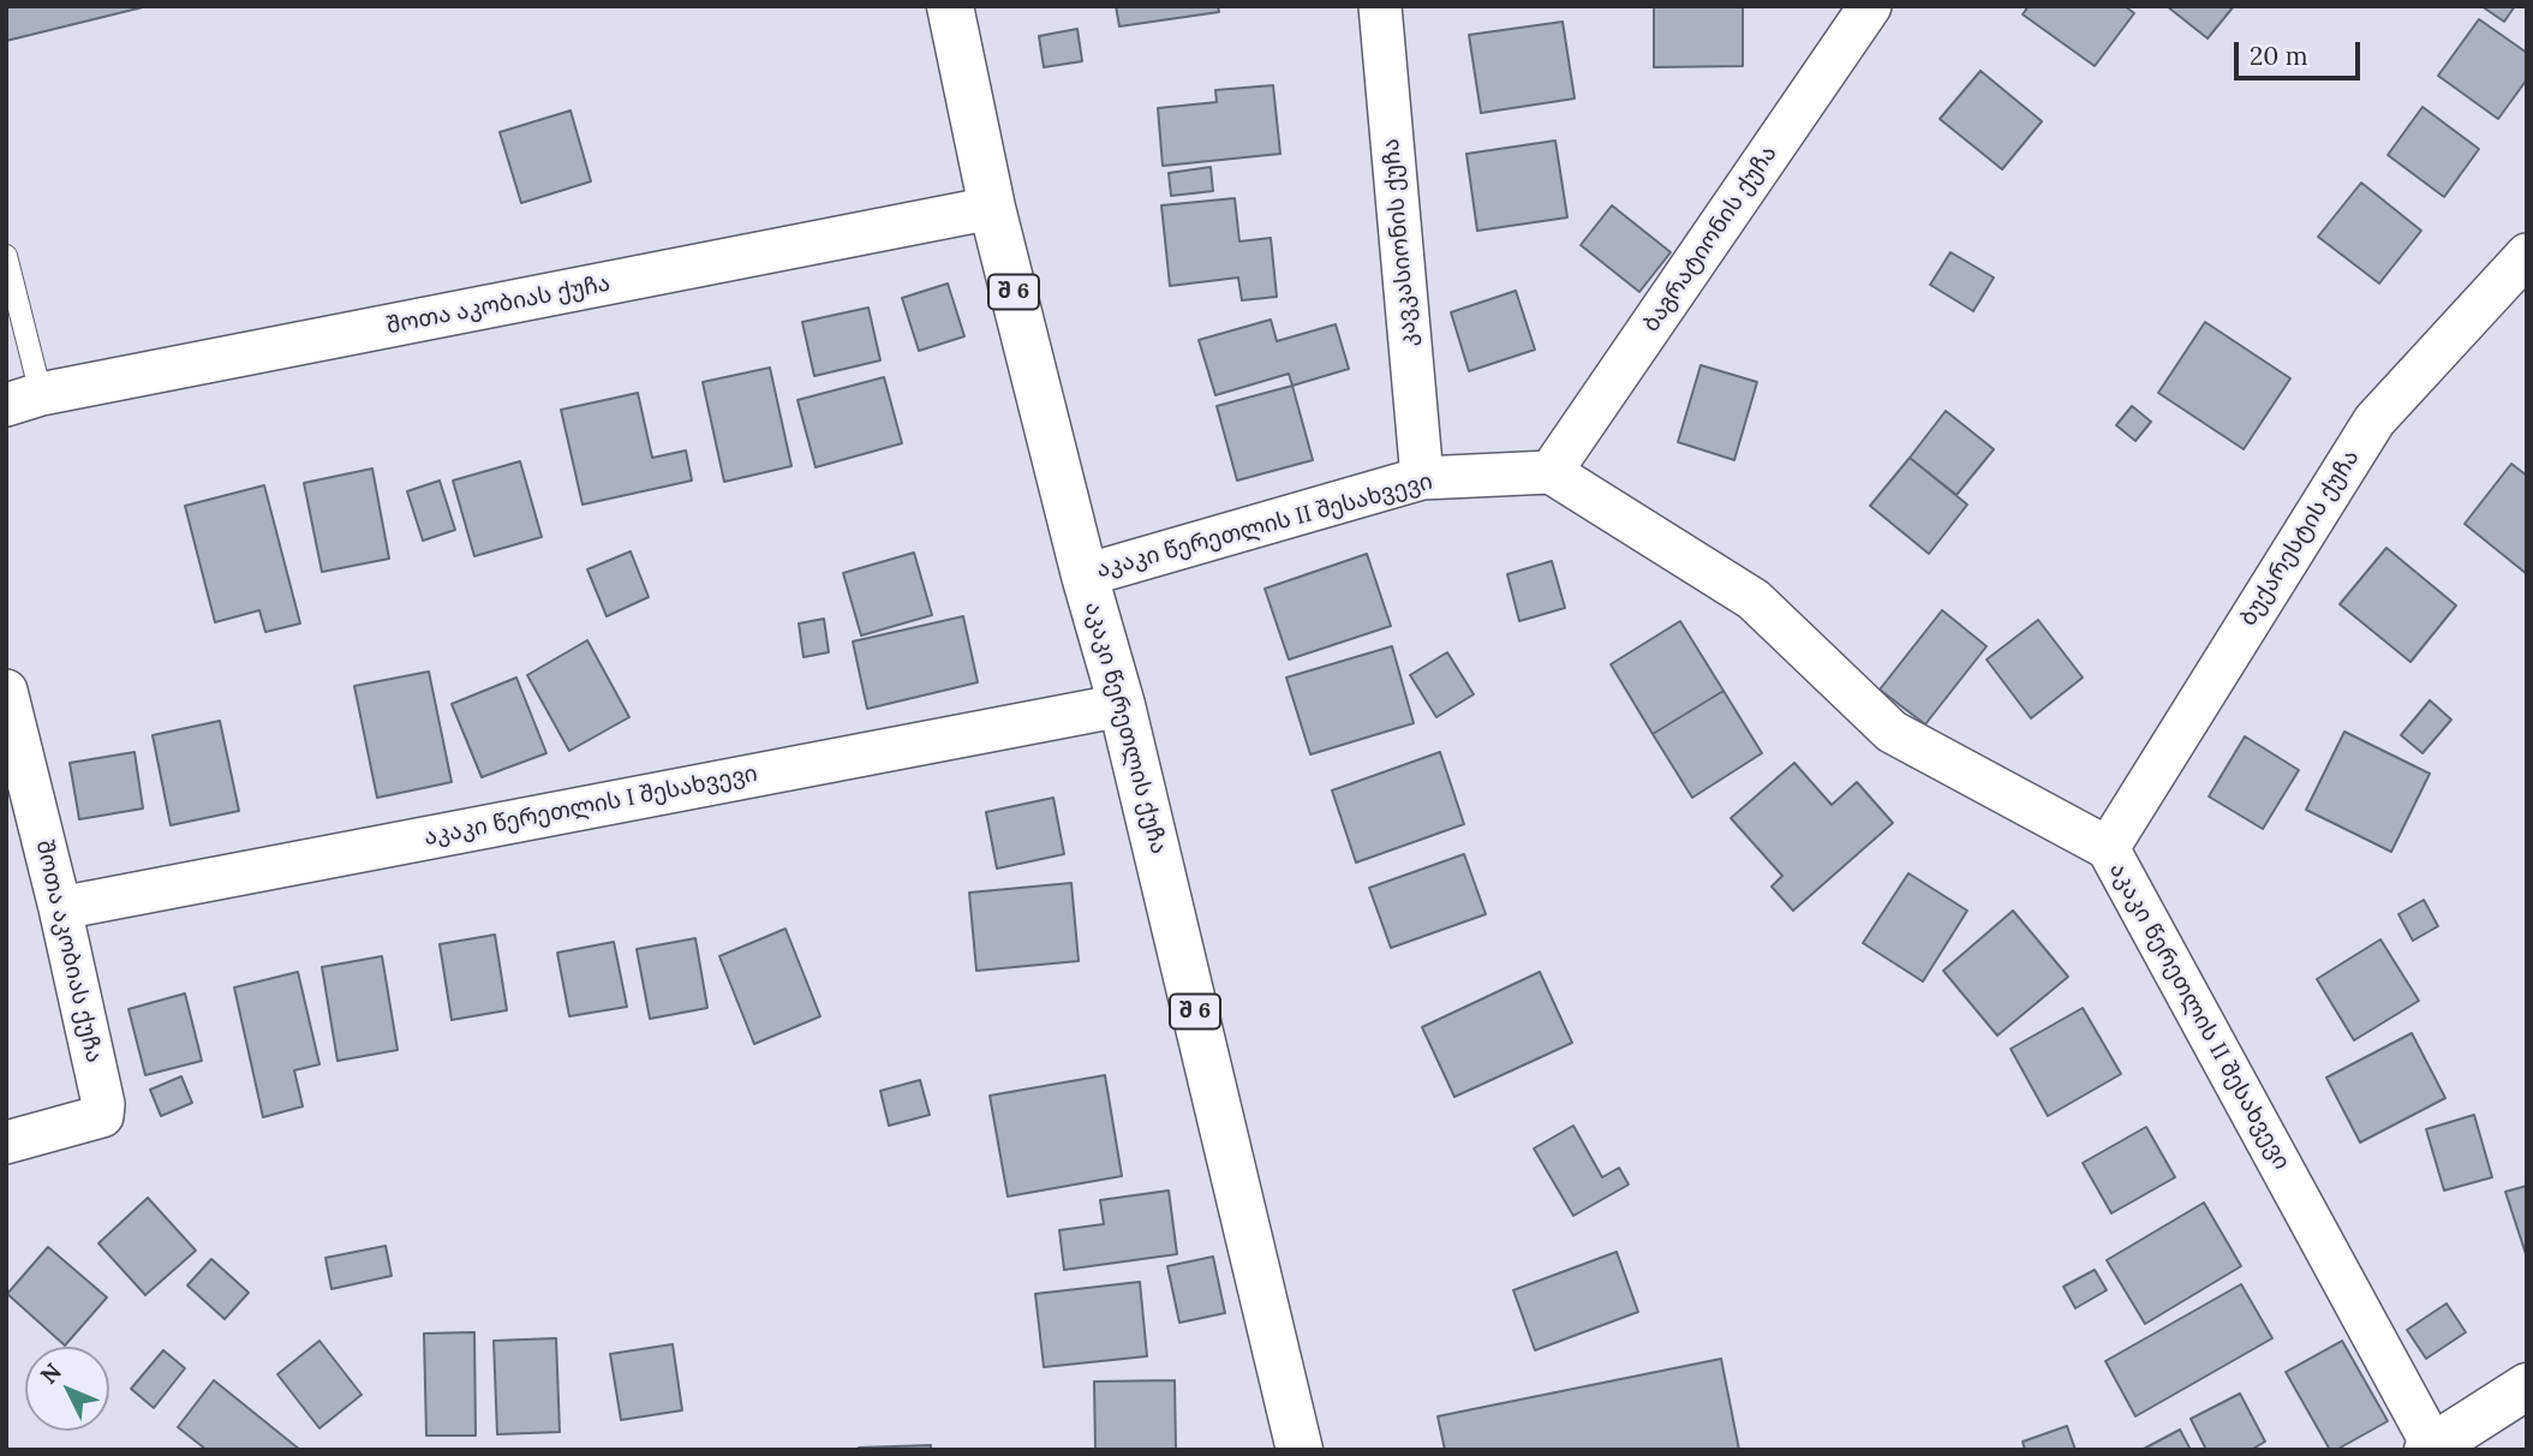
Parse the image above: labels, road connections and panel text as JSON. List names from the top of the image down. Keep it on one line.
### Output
{"streets":{"main road":["შ 6","აკაკი წერეთლის ქუჩა"],"street":["ბაგრატიონის ქუჩა","კავკასიონის ქუჩა","შოთა აკობიას ქუჩა","აკაკი წერეთლის II შესახვევი","ბუქარესტის ქუჩა","აკაკი წერეთლის I შესახვევი"]},"crossings":[["ბაგრატიონის ქუჩა","აკაკი წერეთლის II შესახვევი"],["კავკასიონის ქუჩა","აკაკი წერეთლის II შესახვევი"],["შოთა აკობიას ქუჩა","აკაკი წერეთლის ქუჩა"],["შოთა აკობიას ქუჩა","აკაკი წერეთლის I შესახვევი"],["აკაკი წერეთლის II შესახვევი","ბუქარესტის ქუჩა"],["აკაკი წერეთლის II შესახვევი","აკაკი წერეთლის ქუჩა"],["აკაკი წერეთლის ქუჩა","აკაკი წერეთლის I შესახვევი"]],"scale_bar":"20 m","north":"top left"}
